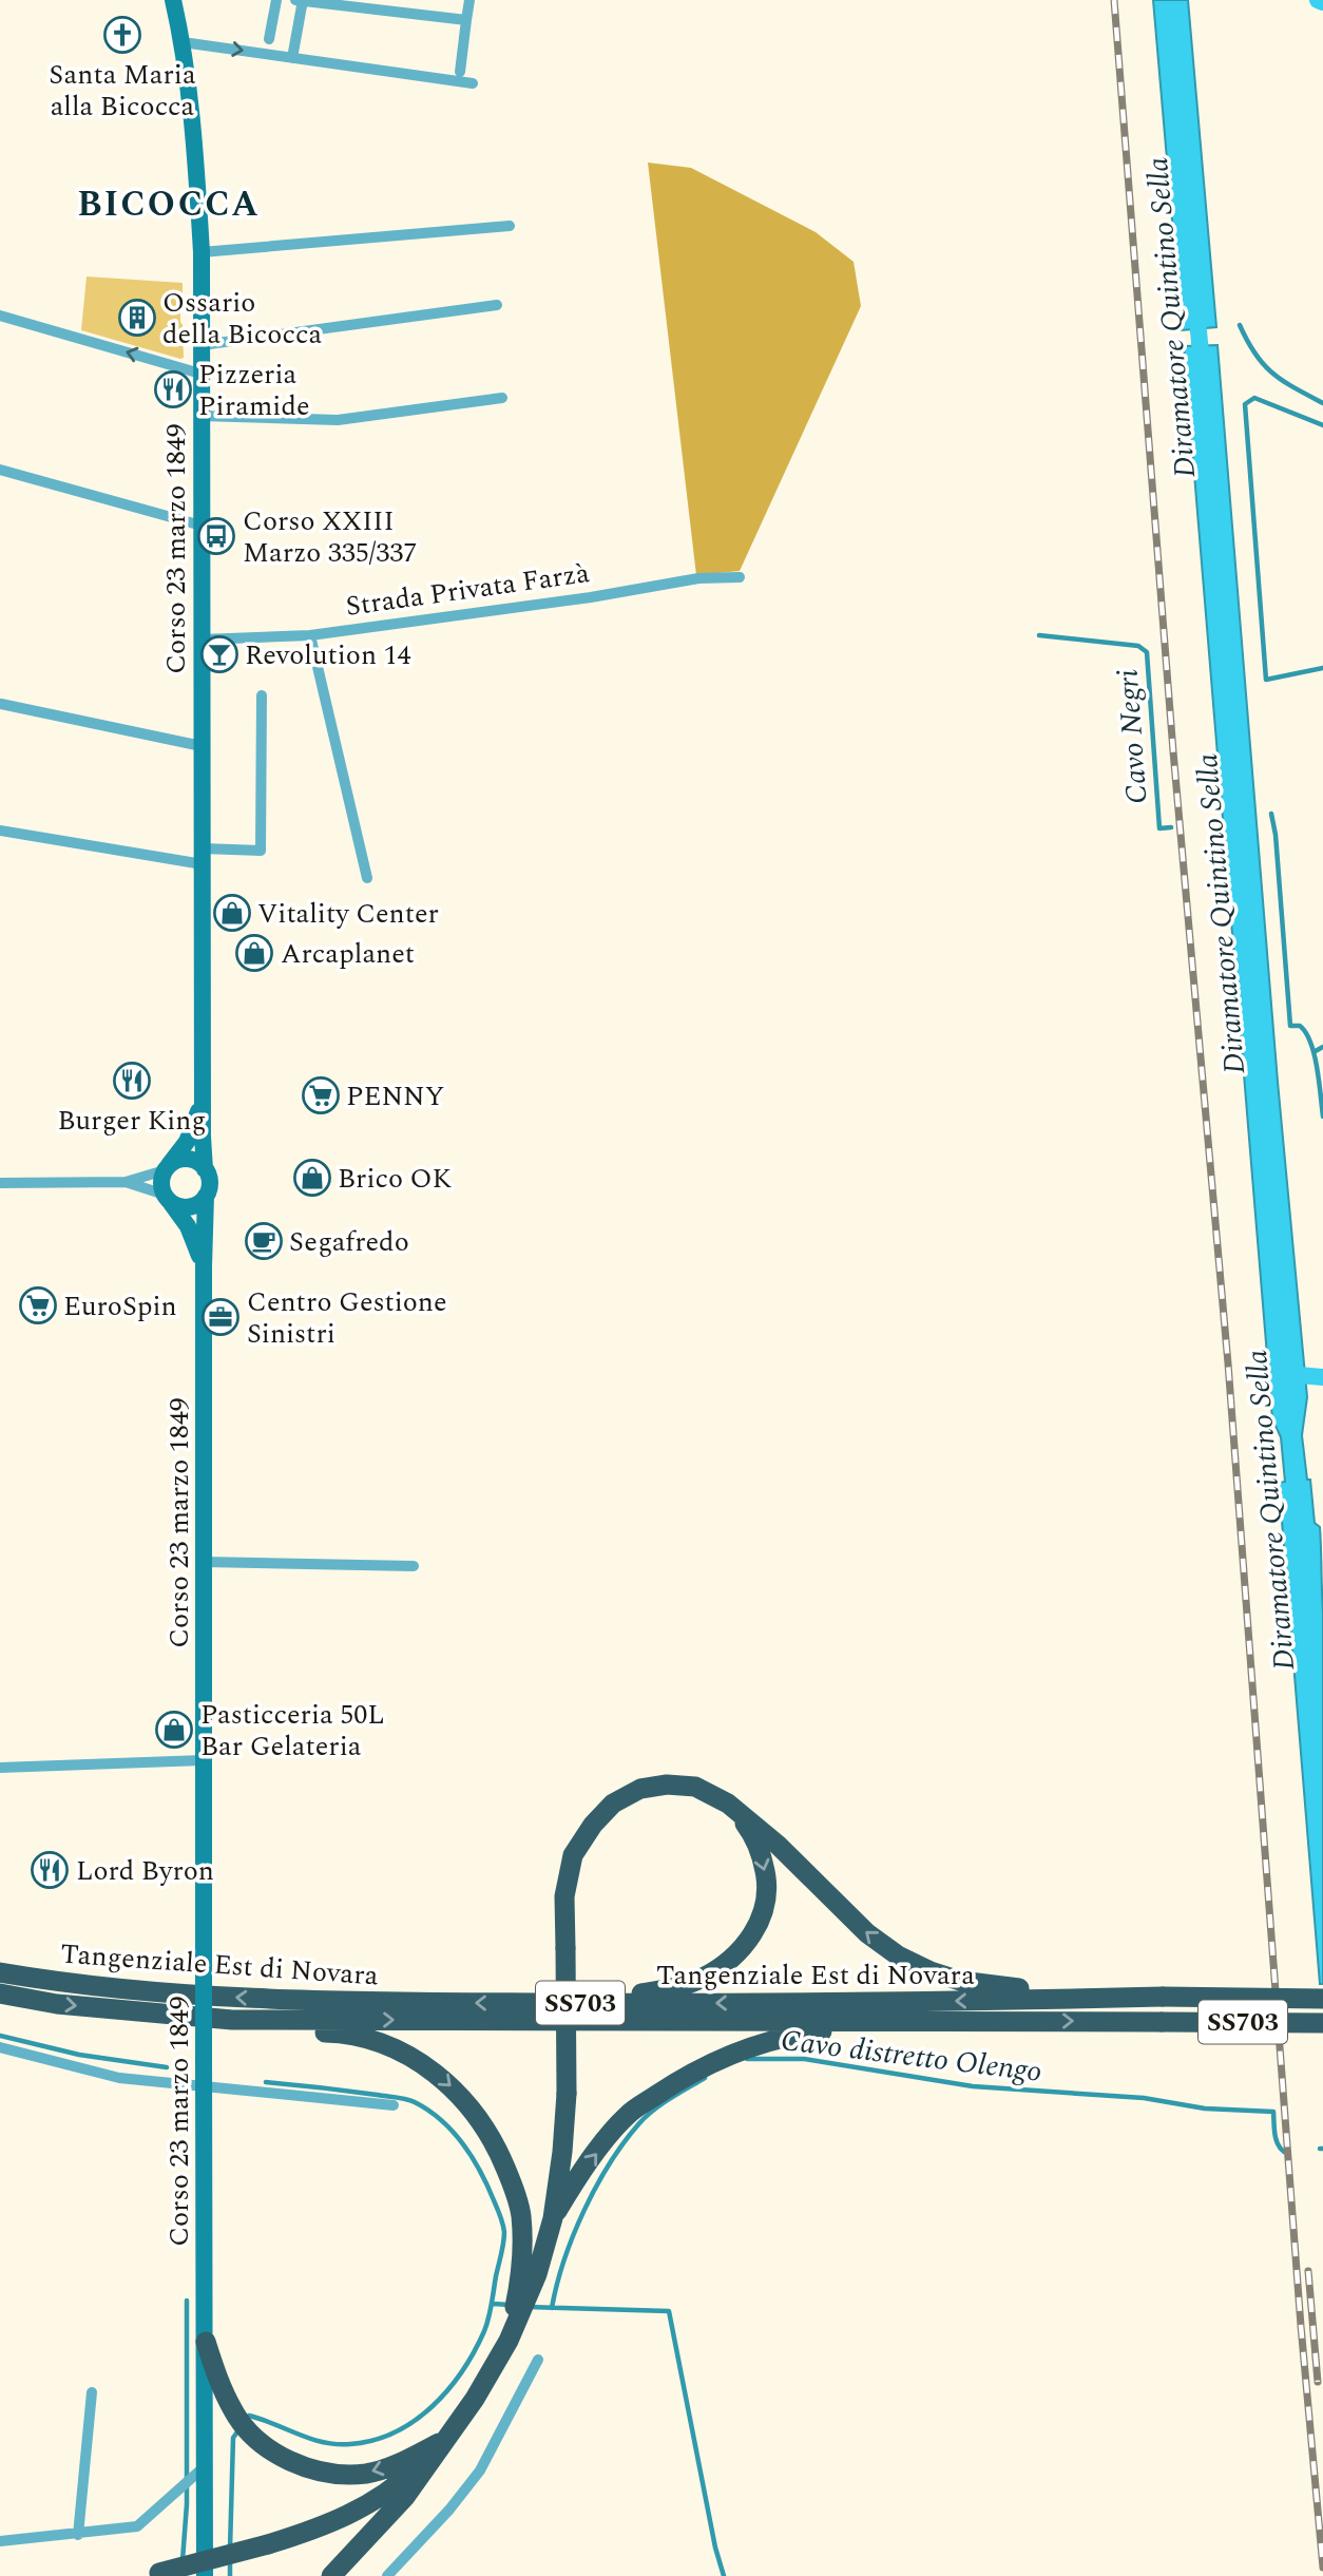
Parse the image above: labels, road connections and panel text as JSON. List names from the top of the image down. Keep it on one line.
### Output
{"streets":{"highway":["Tangenziale Est di Novara","SS703"],"main road":["Corso 23 marzo 1849"],"street":["Strada Privata Farzà"]},"crossings":[["Corso 23 marzo 1849","Strada Privata Farzà"],["Corso 23 marzo 1849","SS703"],["Tangenziale Est di Novara","SS703"]],"districts":["BICOCCA"],"water":["Diramatore Quintino Sella","Cavo Negri","Cavo distretto Olengo"],"places":{"church":["Santa Maria alla Bicocca"],"building":["Ossario della Bicocca"],"restaurant":["Pizzeria Piramide","Burger King","Lord Byron"],"bus stop":["Corso XXIII Marzo 335/337"],"bar":["Revolution 14"],"shop":["Vitality Center","Arcaplanet","Brico OK","Pasticceria 50L Bar Gelateria"],"supermarket":["PENNY","EuroSpin"],"cafe":["Segafredo"],"office":["Centro Gestione Sinistri"]}}
